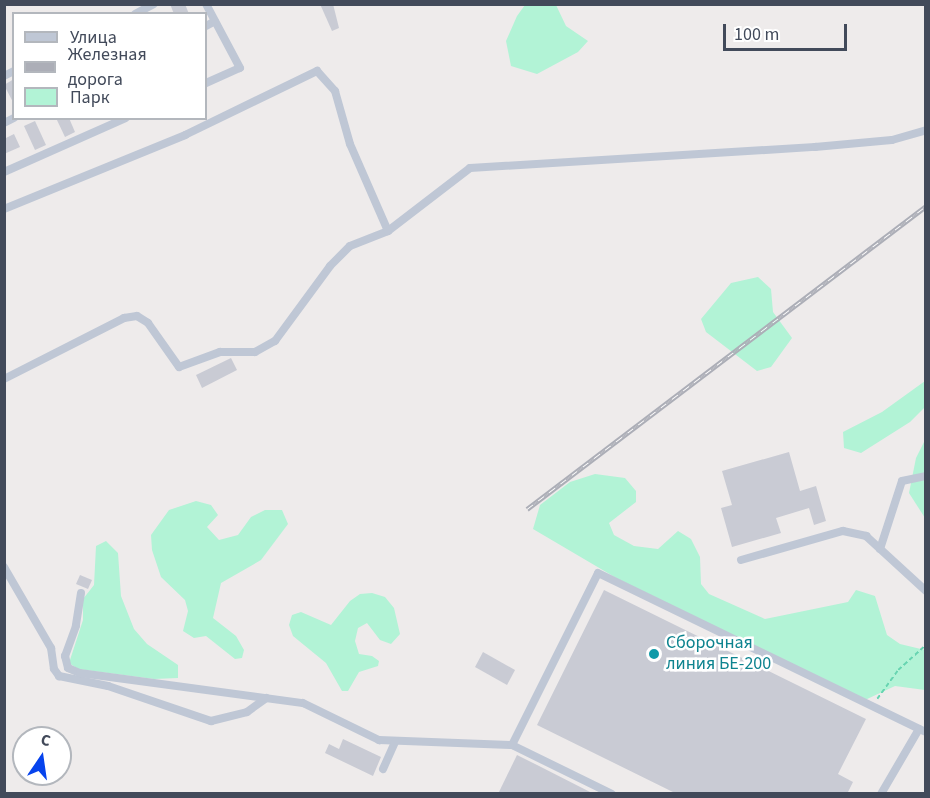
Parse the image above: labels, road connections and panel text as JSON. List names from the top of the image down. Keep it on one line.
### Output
{"places":["Сборочная линия БЕ-200"],"legend":["Улица","Железная дорога","Парк"],"scale_bar":"100 m","north":"top"}
